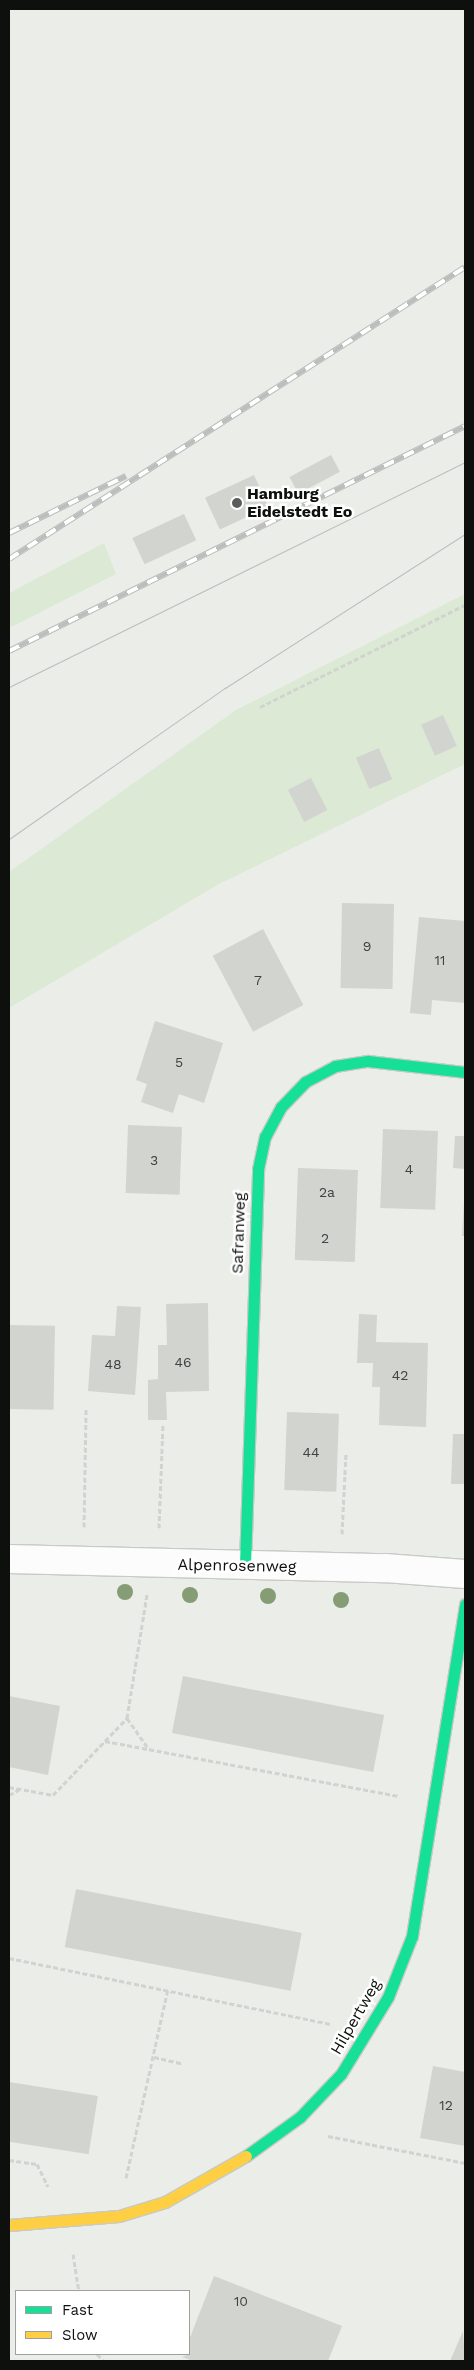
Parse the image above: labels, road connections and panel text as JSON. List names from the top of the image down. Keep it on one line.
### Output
{"streets":{"street":["Safranweg","Alpenrosenweg","Hilpertweg"]},"crossings":[["Safranweg","Alpenrosenweg"]],"places":["Hamburg Eidelstedt Eo"],"house_numbers":["9","11","7","5","3","4","2a","2","46","48","42","44","12","10"],"legend":["Fast","Slow"]}
